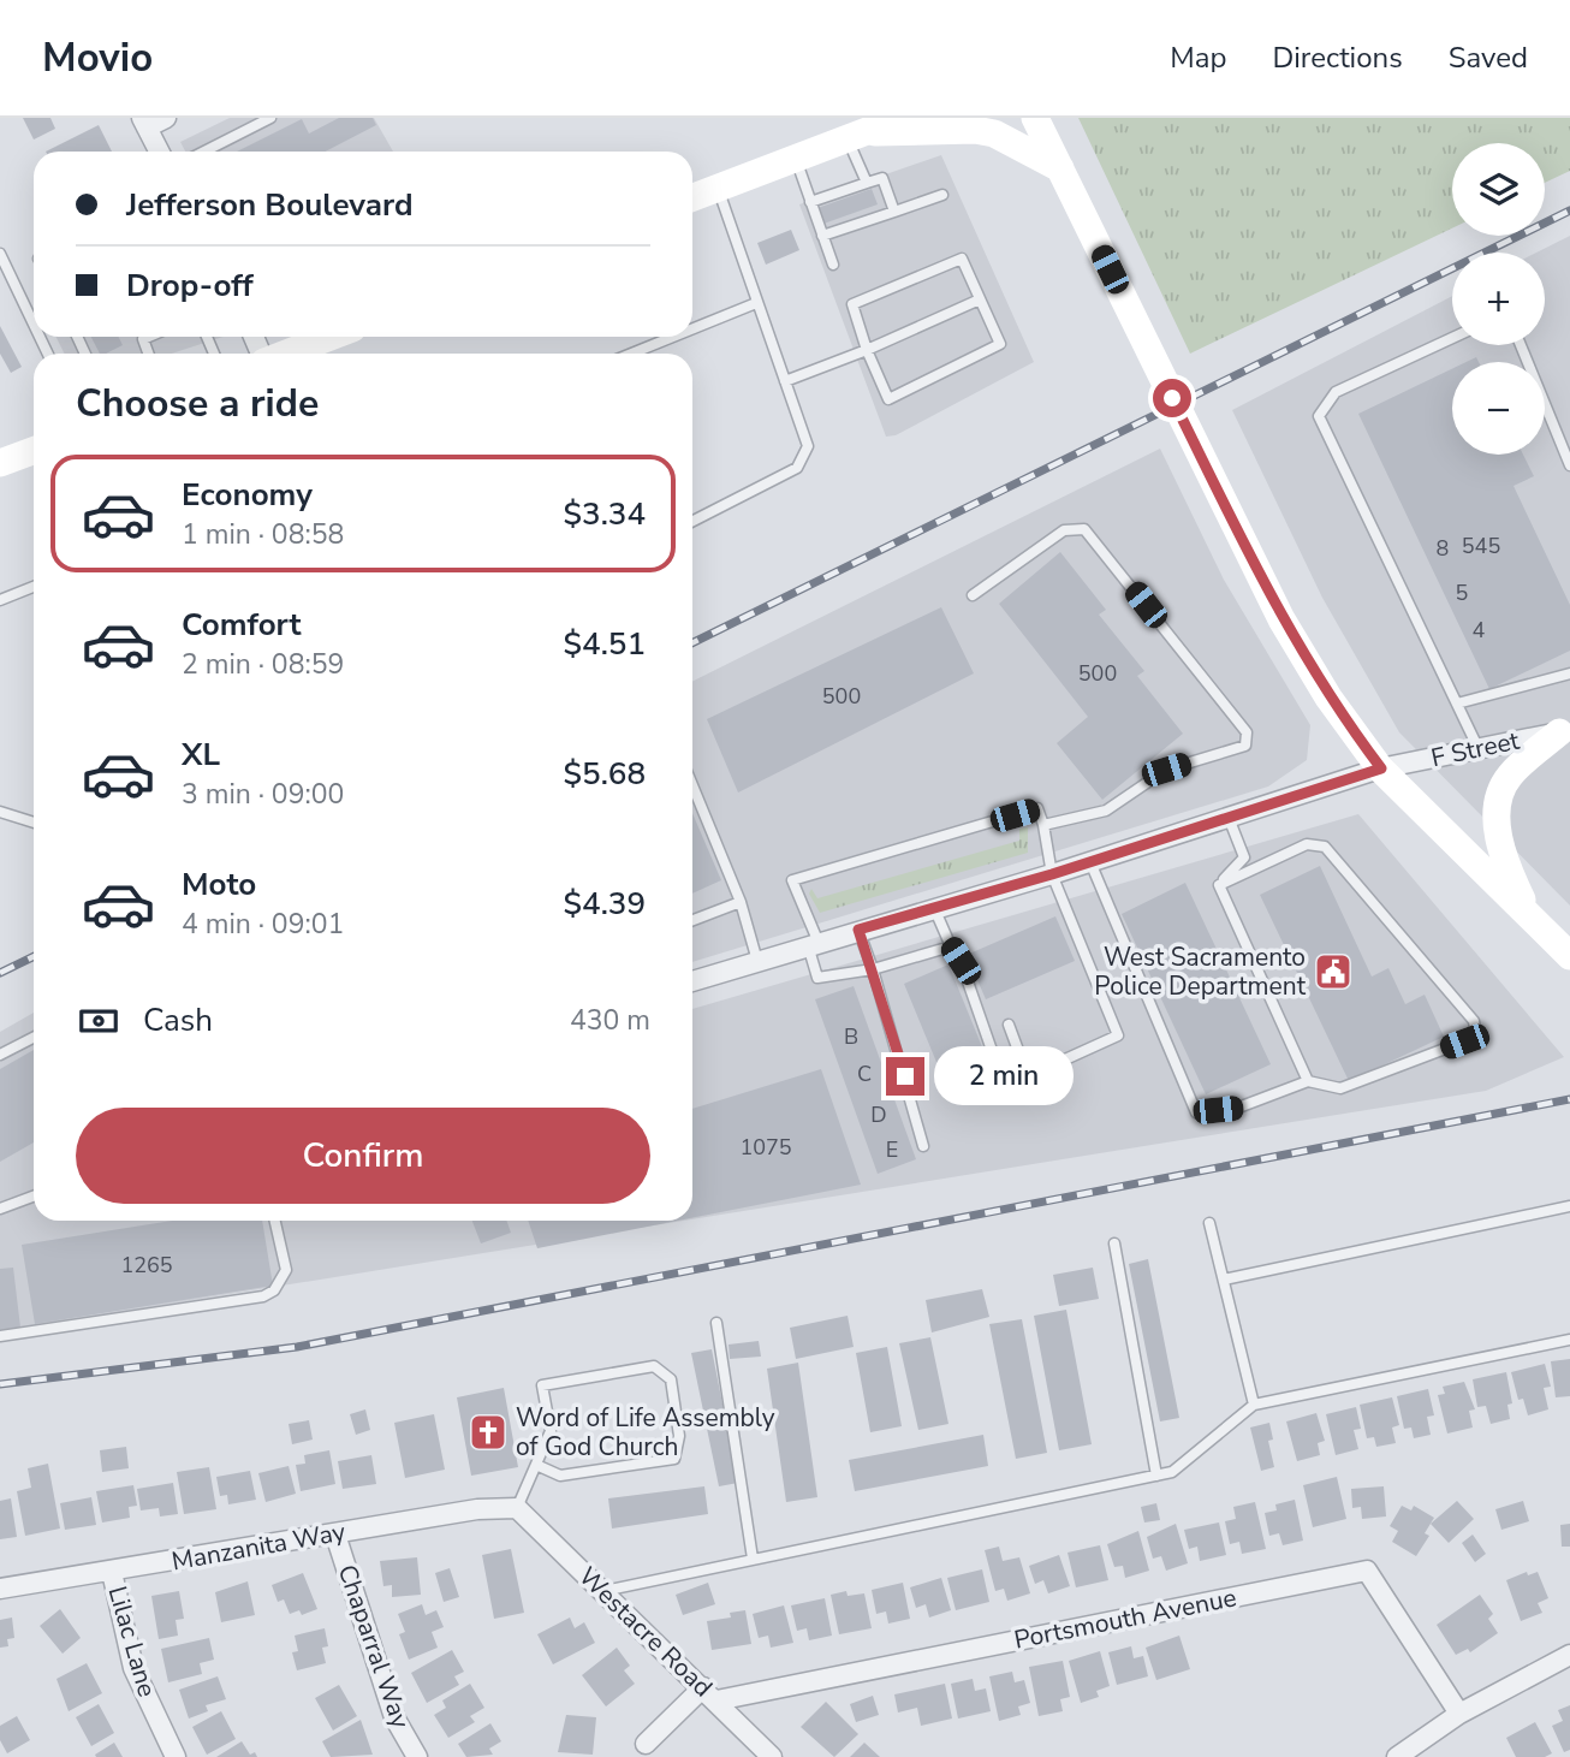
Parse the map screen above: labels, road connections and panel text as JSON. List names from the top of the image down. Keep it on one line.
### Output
{"streets":{"street":["F Street","Manzanita Way","Portsmouth Avenue","Westacre Road","Lilac Lane","Chaparral Way"]},"crossings":[["Manzanita Way","Westacre Road"],["Manzanita Way","Lilac Lane"],["Manzanita Way","Chaparral Way"],["Portsmouth Avenue","Westacre Road"]],"places":{"public building":["West Sacramento Police Department"],"church":["Word of Life Assembly of God Church"]},"house_numbers":["545","8","5","4","500","500","B","C","D","1075","E","1265"],"page":{"header":"Movio","nav":["Map","Directions","Saved"],"map_buttons":["+","−"],"banner":["Jefferson Boulevard","Drop-off"],"heading":"Choose a ride","list":[{"name":"Economy","note":"1 min · 08:58","value":"$3.34"},{"name":"Comfort","note":"2 min · 08:59","value":"$4.51"},{"name":"XL","note":"3 min · 09:00","value":"$5.68"},{"name":"Moto","note":"4 min · 09:01","value":"$4.39"}],"pay":["Cash","430 m"],"bubble":"2 min","buttons":"Confirm"}}
